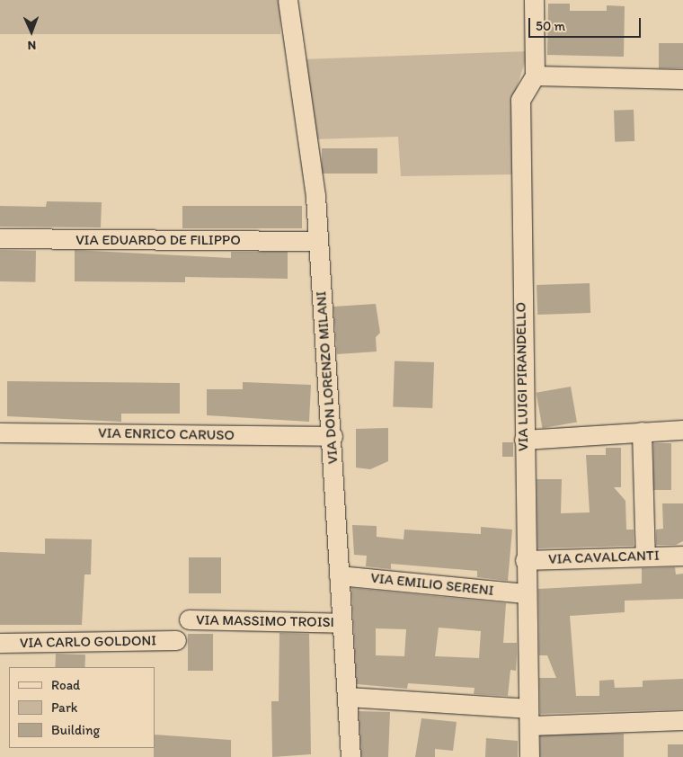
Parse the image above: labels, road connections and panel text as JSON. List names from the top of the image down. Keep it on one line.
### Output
{"streets":{"street":["VIA EDUARDO DE FILIPPO","VIA LUIGI PIRANDELLO","VIA DON LORENZO MILANI","VIA ENRICO CARUSO","VIA CAVALCANTI","VIA EMILIO SERENI","VIA MASSIMO TROISI","VIA CARLO GOLDONI"]},"crossings":[["VIA EDUARDO DE FILIPPO","VIA DON LORENZO MILANI"],["VIA LUIGI PIRANDELLO","VIA CAVALCANTI"],["VIA LUIGI PIRANDELLO","VIA EMILIO SERENI"],["VIA DON LORENZO MILANI","VIA ENRICO CARUSO"],["VIA DON LORENZO MILANI","VIA EMILIO SERENI"],["VIA DON LORENZO MILANI","VIA MASSIMO TROISI"]],"legend":["Road","Park","Building"],"scale_bar":"50 m","north":"bottom"}
